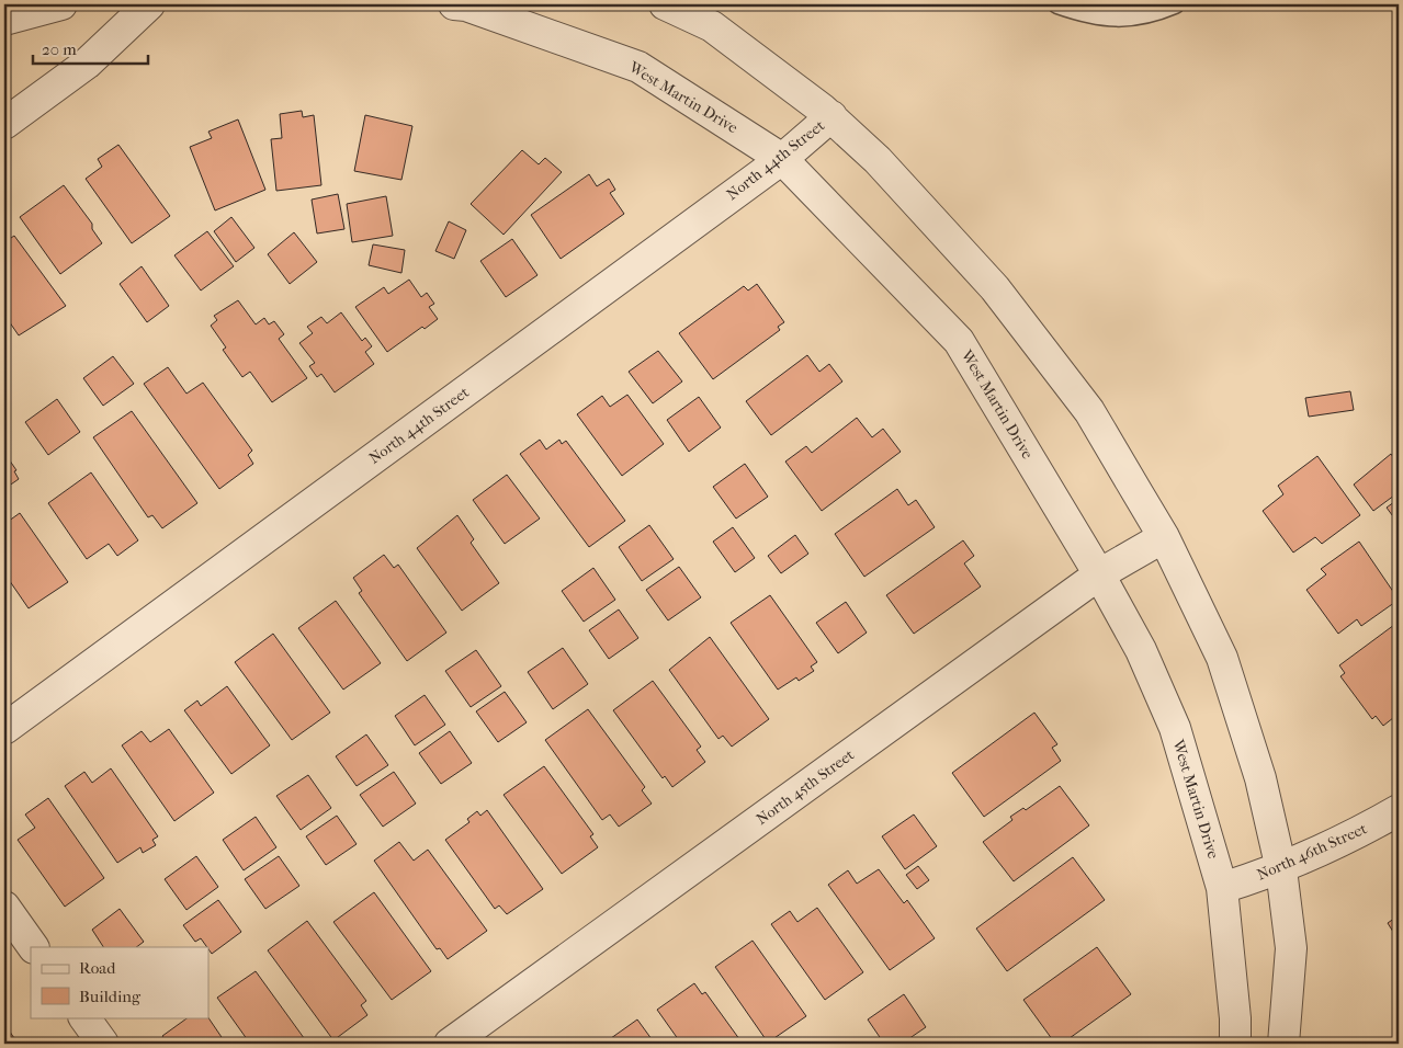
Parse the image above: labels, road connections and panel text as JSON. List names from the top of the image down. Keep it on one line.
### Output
{"streets":{"street":["West Martin Drive","North 44th Street","North 45th Street","North 46th Street"]},"crossings":[["West Martin Drive","North 44th Street"],["West Martin Drive","North 45th Street"],["West Martin Drive","North 46th Street"]],"legend":["Road","Building"],"scale_bar":"20 m"}
